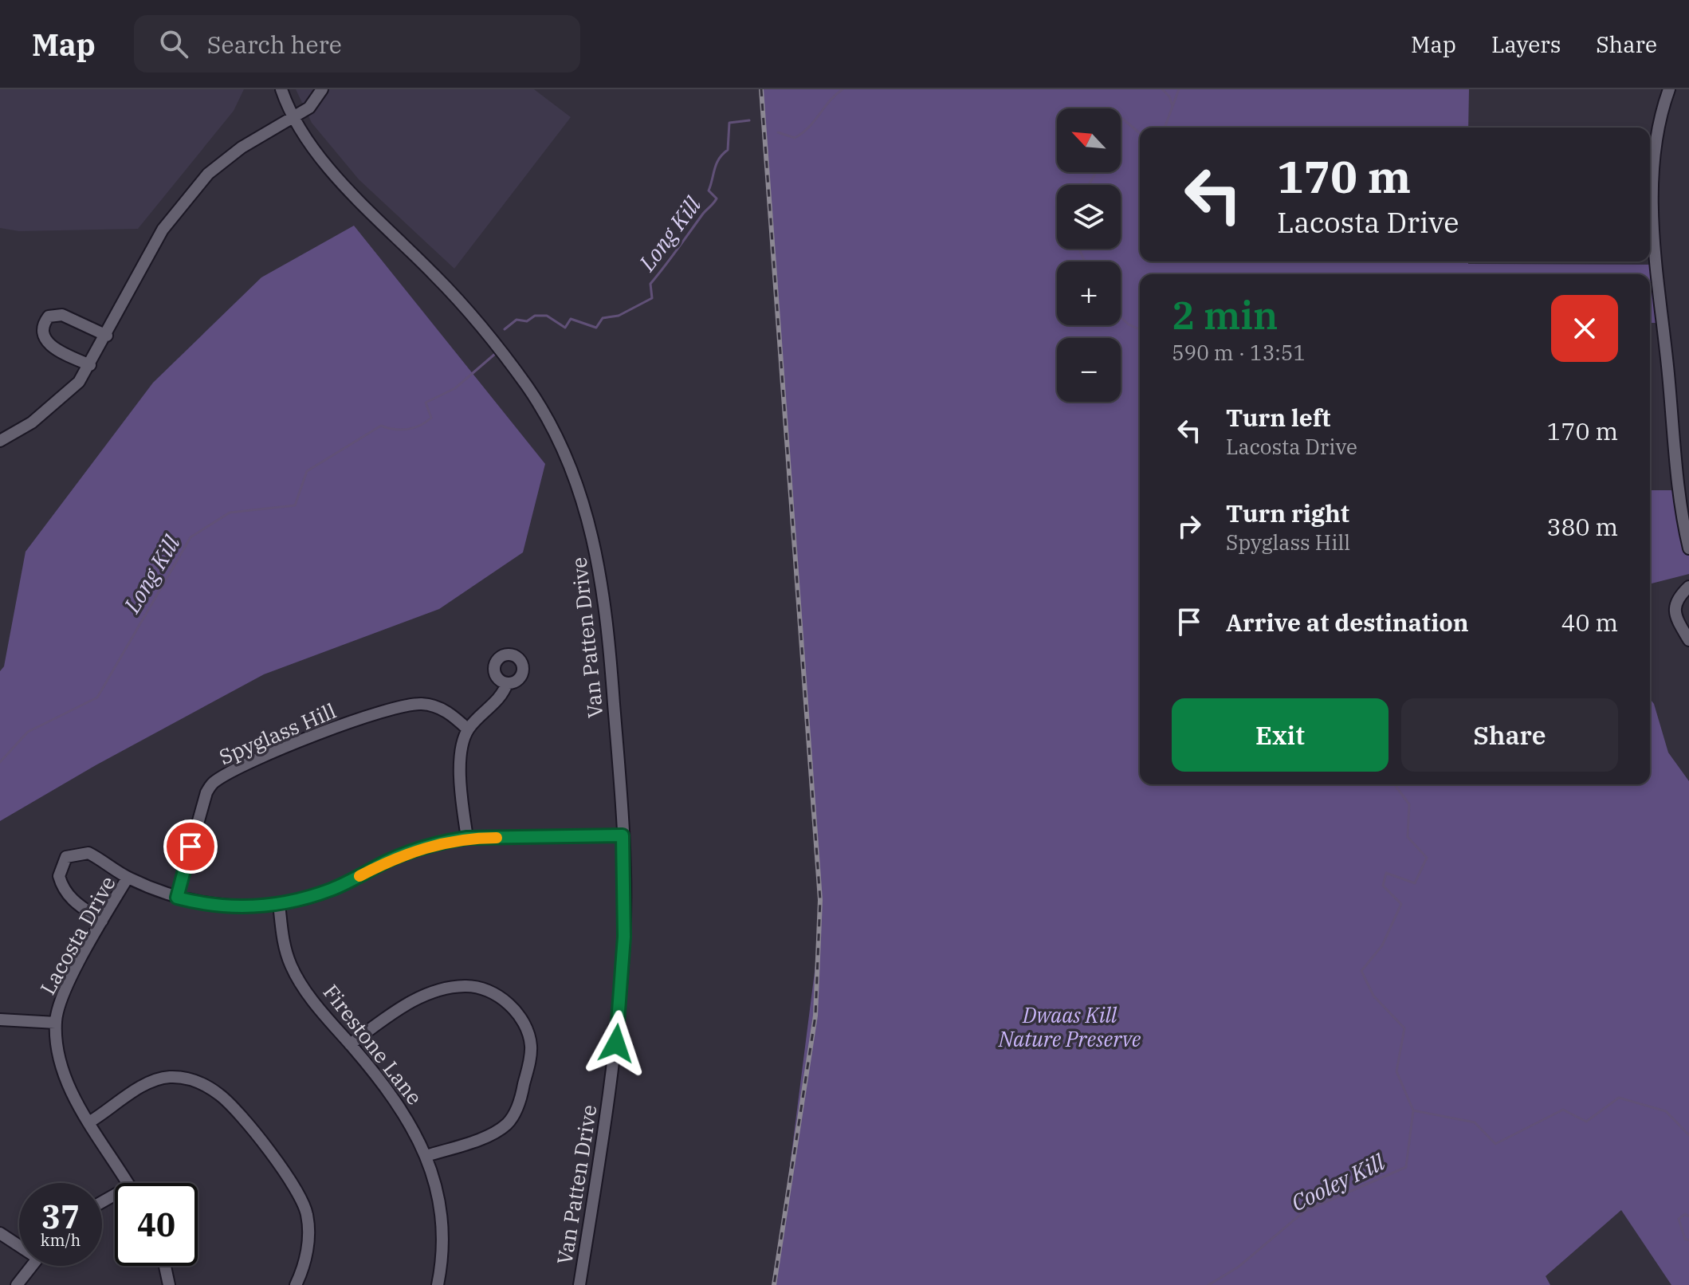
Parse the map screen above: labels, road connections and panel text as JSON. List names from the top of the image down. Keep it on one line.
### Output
{"streets":{"street":["Van Patten Drive","Spyglass Hill","Lacosta Drive","Firestone Lane"]},"crossings":[["Van Patten Drive","Lacosta Drive"],["Spyglass Hill","Lacosta Drive"],["Lacosta Drive","Firestone Lane"]],"water":["Long Kill","Cooley Kill"],"parks":["Dwaas Kill Nature Preserve"],"north":"top left","page":{"header":"Map","search":"Search here","nav":["Map","Layers","Share"],"map_buttons":["+","−"],"turn":["170 m","Lacosta Drive"],"heading":["2 min","590 m · 13:51"],"list":[{"name":"Turn left","note":"Lacosta Drive","value":"170 m"},{"name":"Turn right","note":"Spyglass Hill","value":"380 m"},{"name":"Arrive at destination","value":"40 m"}],"buttons":["Exit","Share"],"speed":"37 km/h","limit":"40"}}
